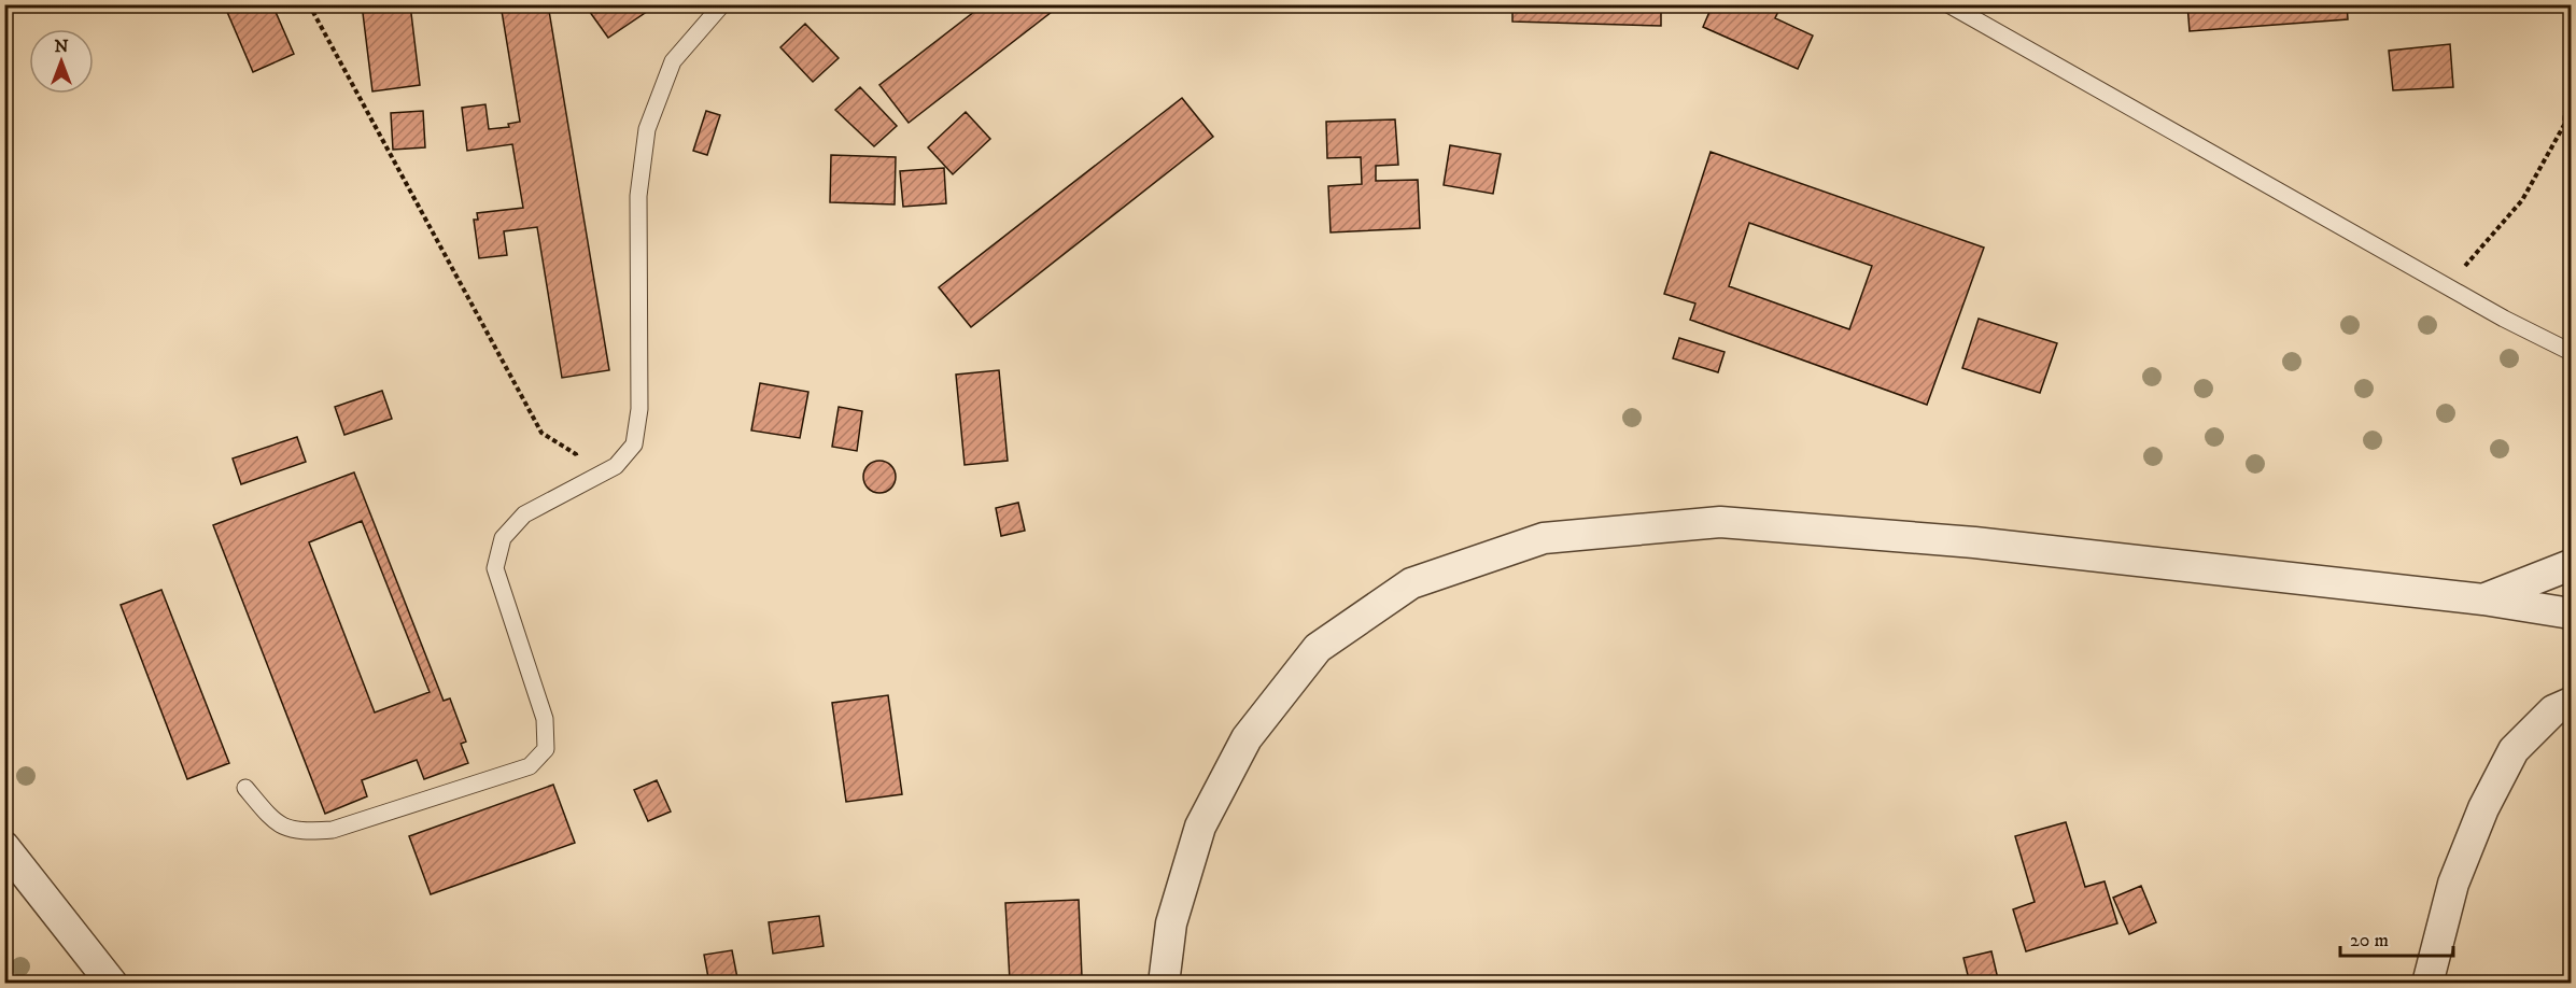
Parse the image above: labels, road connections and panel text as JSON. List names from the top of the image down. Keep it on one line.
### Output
{"scale_bar":"20 m","north":"top"}
